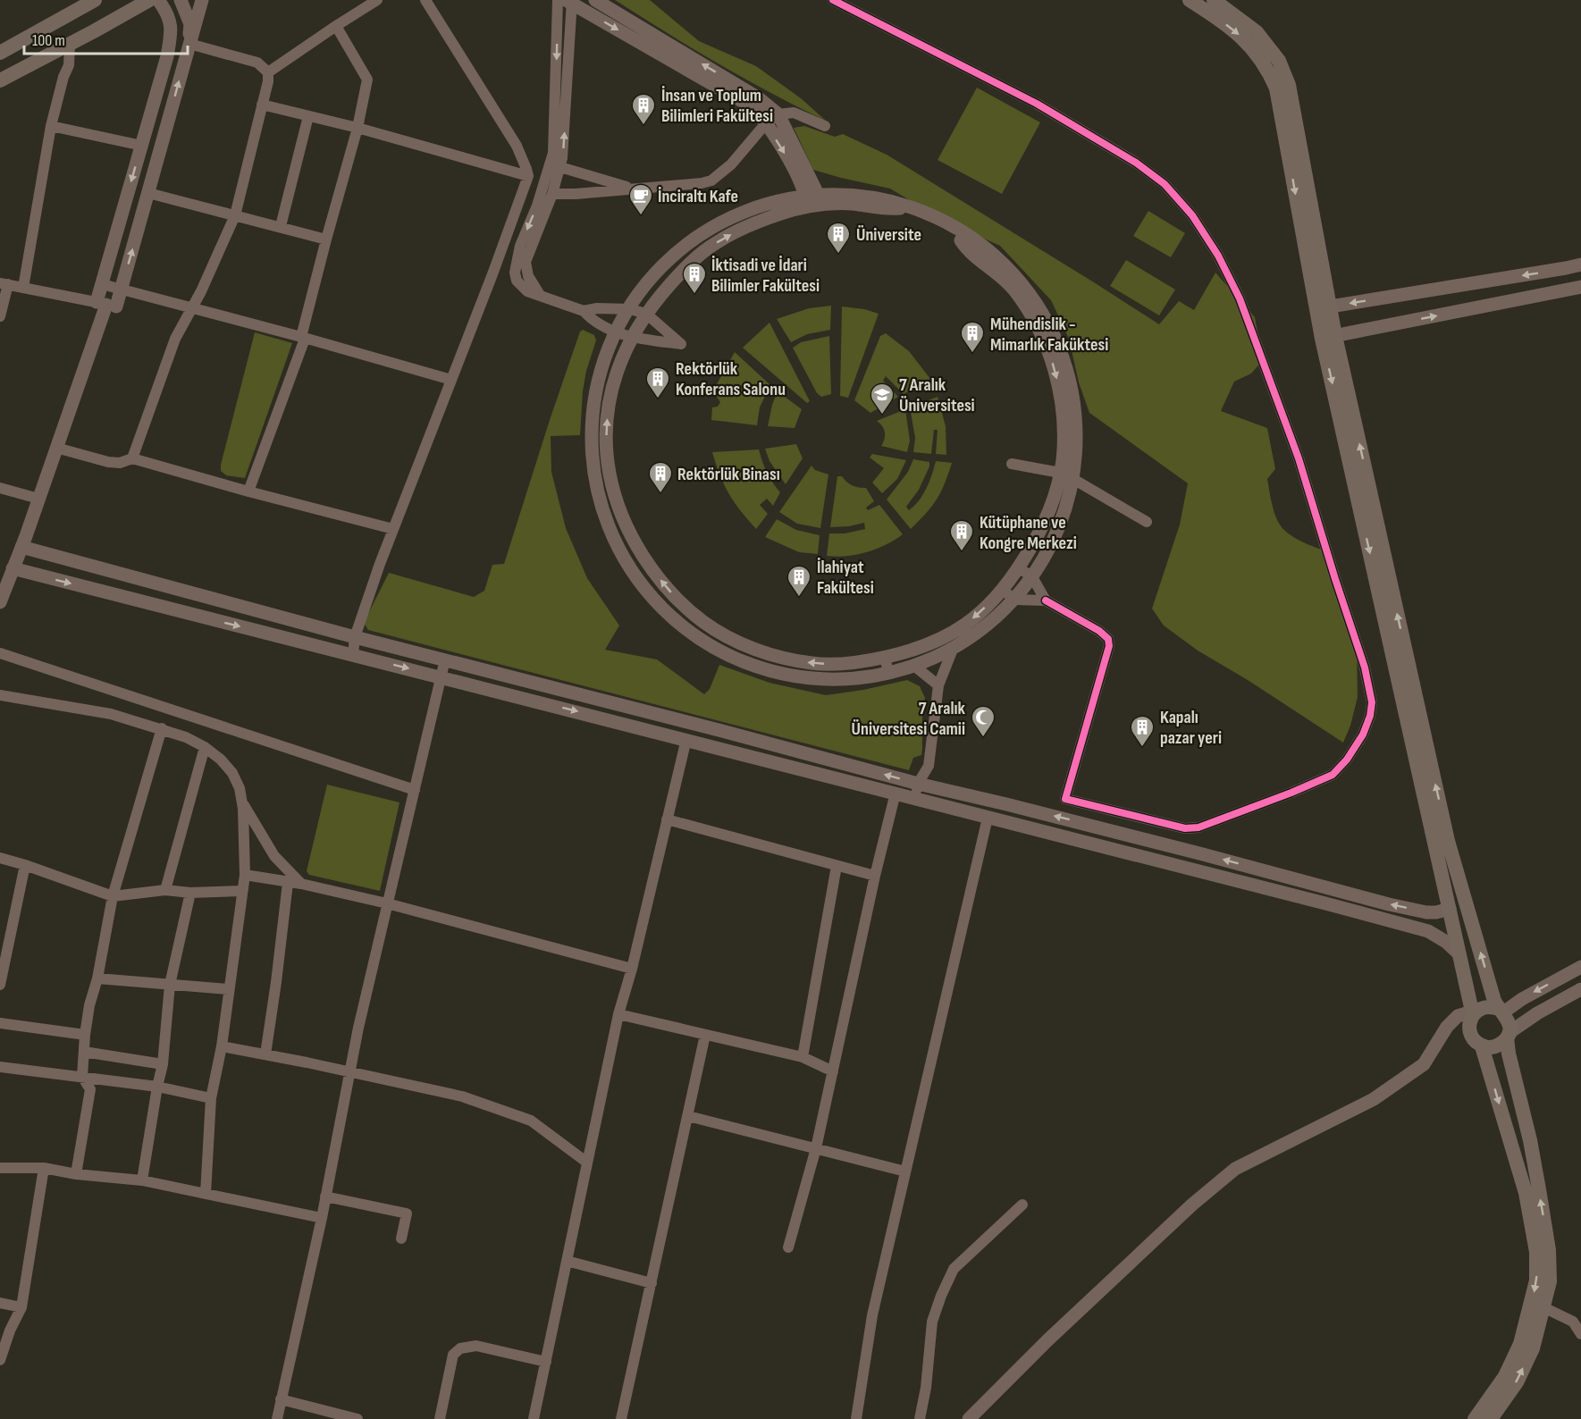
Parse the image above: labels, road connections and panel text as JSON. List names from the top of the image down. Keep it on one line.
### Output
{"places":{"building":["İnsan ve Toplum Bilimleri Fakültesi","Üniversite","İktisadi ve İdari Bilimler Fakültesi","Mühendislik - Mimarlık Faküktesi","Rektörlük Konferans Salonu","Rektörlük Binası","Kütüphane ve Kongre Merkezi","İlahiyat Fakültesi","Kapalı pazar yeri"],"cafe":["İnciraltı Kafe"],"school or university":["7 Aralık Üniversitesi"],"mosque":["7 Aralık Üniversitesi Camii"]},"scale_bar":"100 m"}
